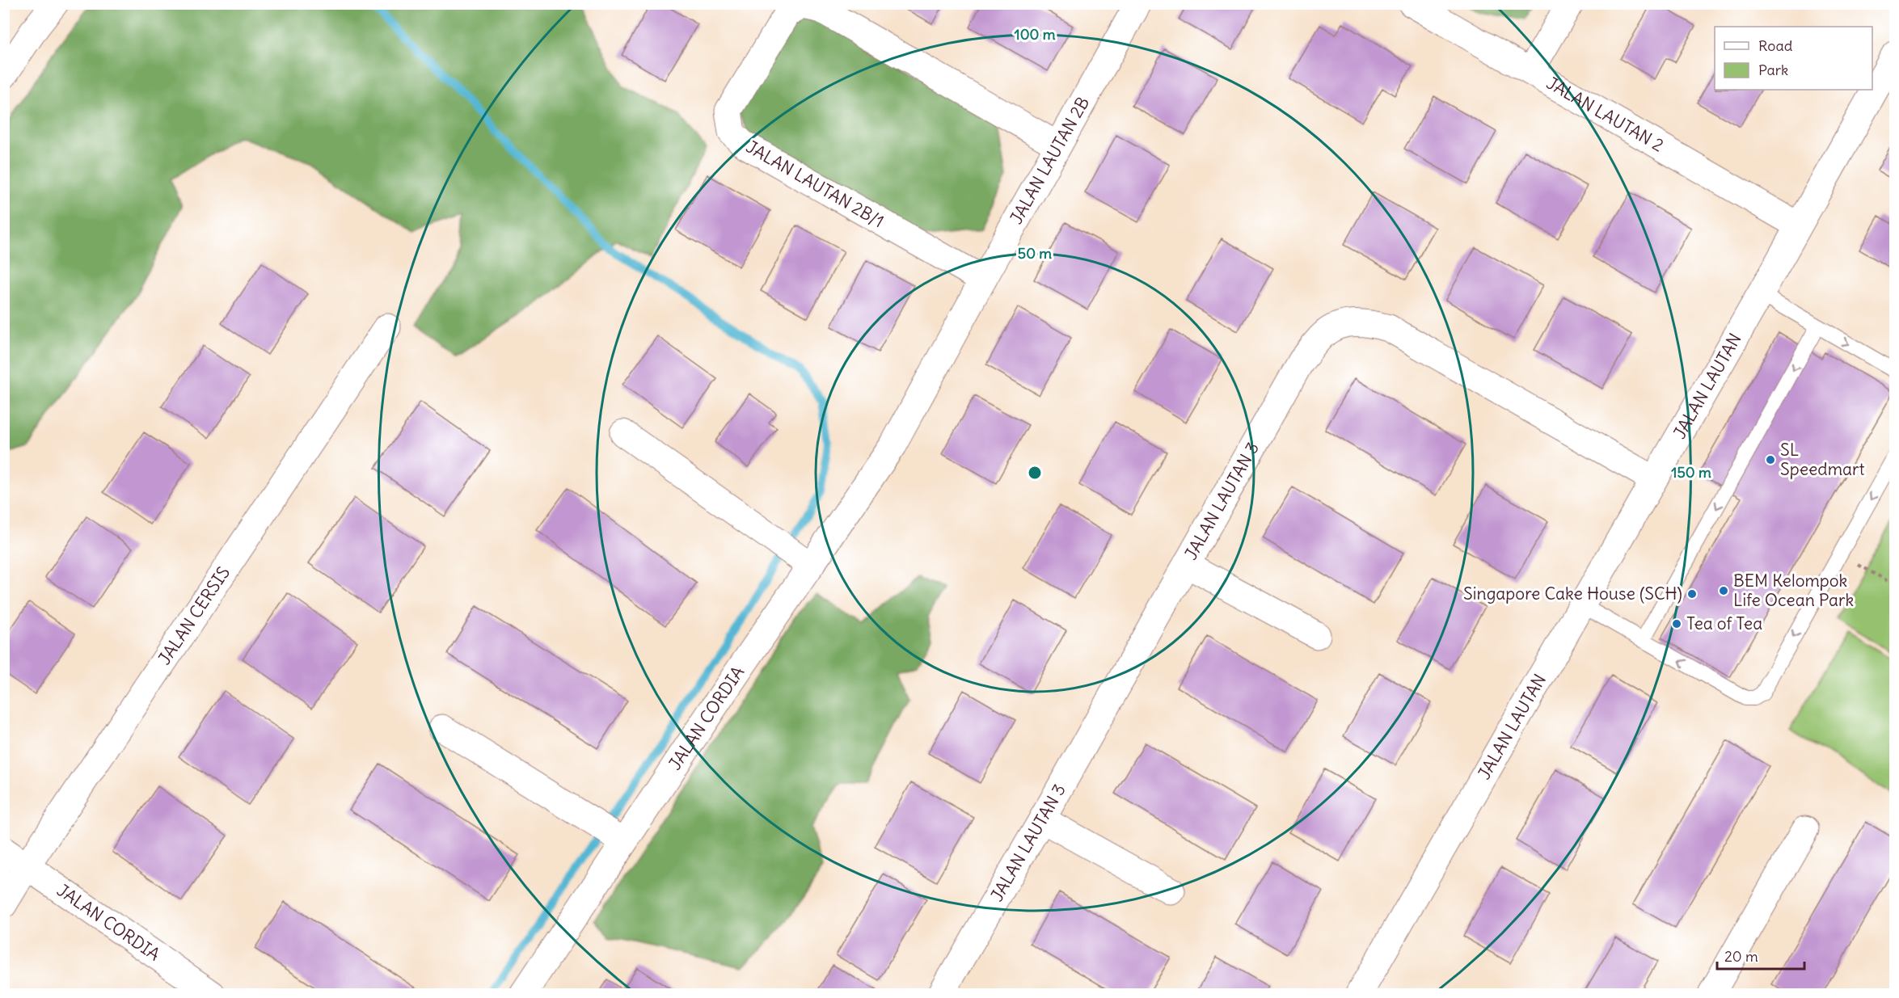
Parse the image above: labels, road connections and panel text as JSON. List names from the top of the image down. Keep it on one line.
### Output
{"streets":{"street":["JALAN LAUTAN 2","JALAN LAUTAN 2B","JALAN LAUTAN 2B/1","JALAN LAUTAN","JALAN LAUTAN 3","JALAN CERSIS","JALAN CORDIA"]},"crossings":[["JALAN LAUTAN 2","JALAN LAUTAN"],["JALAN LAUTAN 2B","JALAN LAUTAN 2B/1"],["JALAN LAUTAN 2B","JALAN CORDIA"],["JALAN LAUTAN","JALAN LAUTAN 3"],["JALAN CERSIS","JALAN CORDIA"]],"places":["SL Speedmart","BEM Kelompok Life Ocean Park","Singapore Cake House (SCH)","Tea of Tea"],"legend":["Road","Park"],"scale_bar":"20 m","rings":["100 m","50 m","150 m"]}
